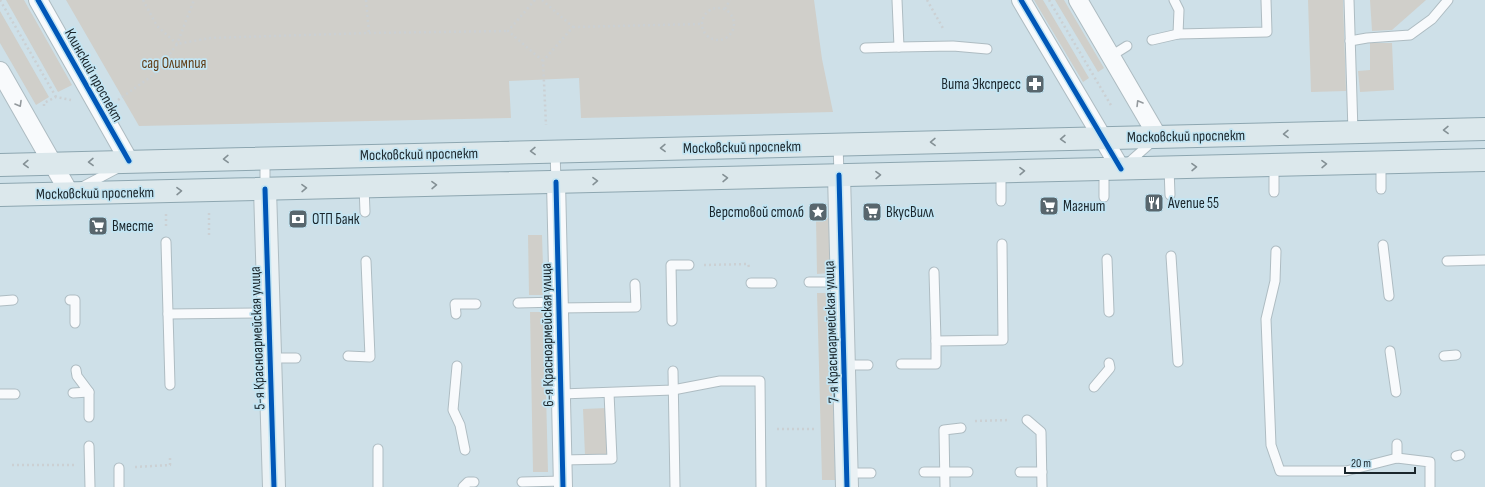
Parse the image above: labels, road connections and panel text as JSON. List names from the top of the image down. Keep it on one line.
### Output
{"streets":{"main road":["Московский проспект"],"street":["Клинский проспект","7-я Красноармейская улица","6-я Красноармейская улица","5-я Красноармейская улица"]},"crossings":[["Клинский проспект","Московский проспект"],["Московский проспект","7-я Красноармейская улица"],["Московский проспект","6-я Красноармейская улица"],["Московский проспект","5-я Красноармейская улица"]],"parks":["сад Олимпия"],"places":{"pharmacy":["Вита Экспресс"],"restaurant":["Avenue 55"],"supermarket":["Магнит","ВкусВилл","Вместе"],"place":["Верстовой столб"],"bank":["ОТП Банк"]},"scale_bar":"20 m"}
